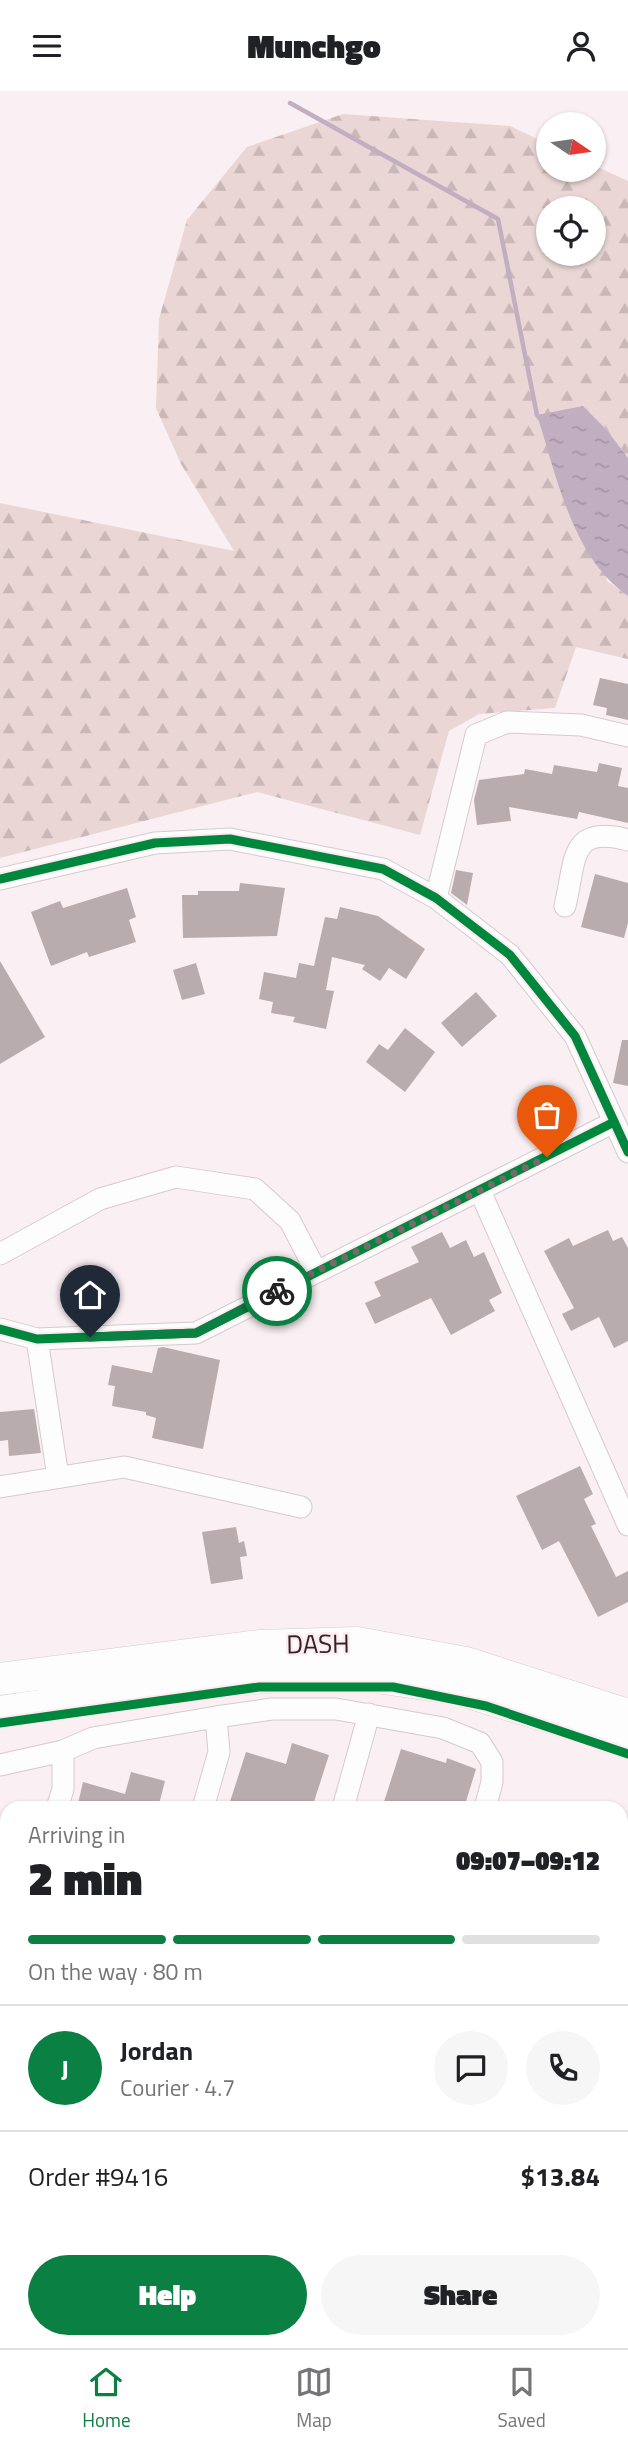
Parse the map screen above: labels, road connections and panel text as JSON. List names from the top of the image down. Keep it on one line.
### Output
{"streets":{"highway":["DASH"]},"north":"right","page":{"header":"Munchgo","heading":["2 min","Arriving in","09:07–09:12"],"panel":["Jordan","Courier · 4.7","Order #9416","$13.84"],"bar":"On the way · 80 m","round":"J","buttons":["Help","Share"],"tabs":["Home","Map","Saved"]}}
